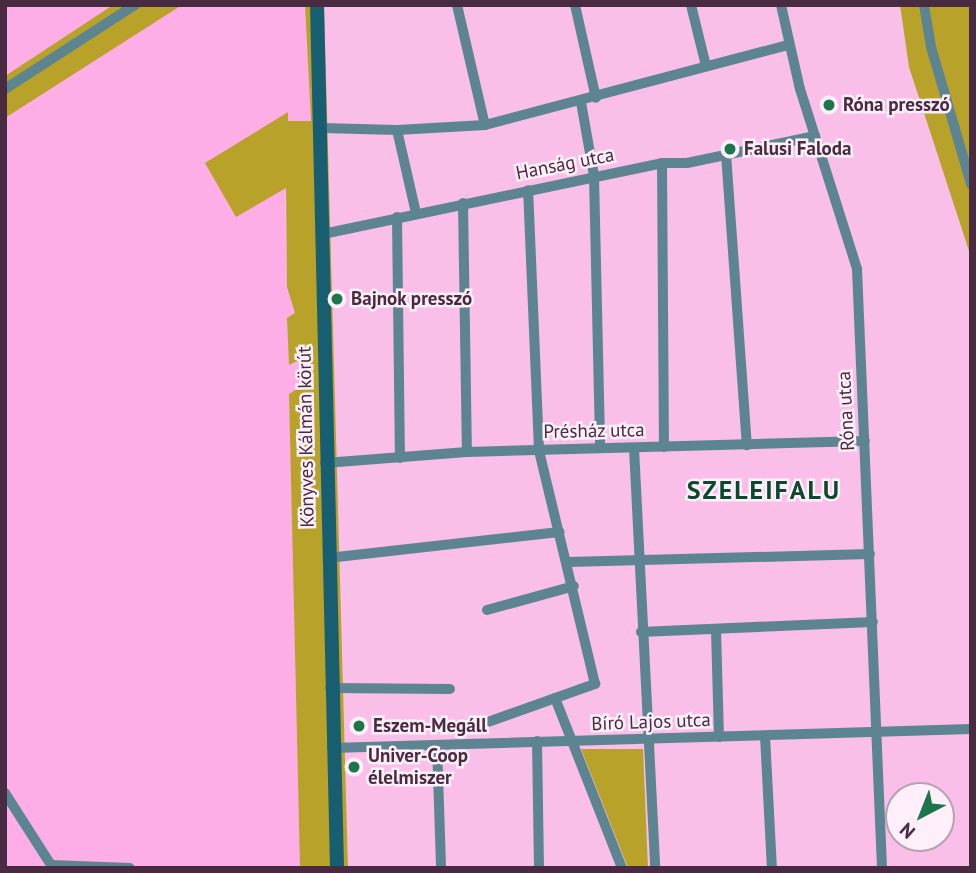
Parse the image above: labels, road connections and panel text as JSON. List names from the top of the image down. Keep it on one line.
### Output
{"streets":{"street":["Hanság utca","Róna utca","Présház utca","Könyves Kálmán körút","Bíró Lajos utca"]},"crossings":[["Hanság utca","Róna utca"],["Hanság utca","Könyves Kálmán körút"],["Róna utca","Présház utca"],["Róna utca","Bíró Lajos utca"],["Présház utca","Könyves Kálmán körút"],["Könyves Kálmán körút","Bíró Lajos utca"]],"districts":["SZELEIFALU"],"places":["Róna presszó","Falusi Faloda","Bajnok presszó","Eszem-Megáll","Univer-Coop élelmiszer"],"north":"bottom left"}
